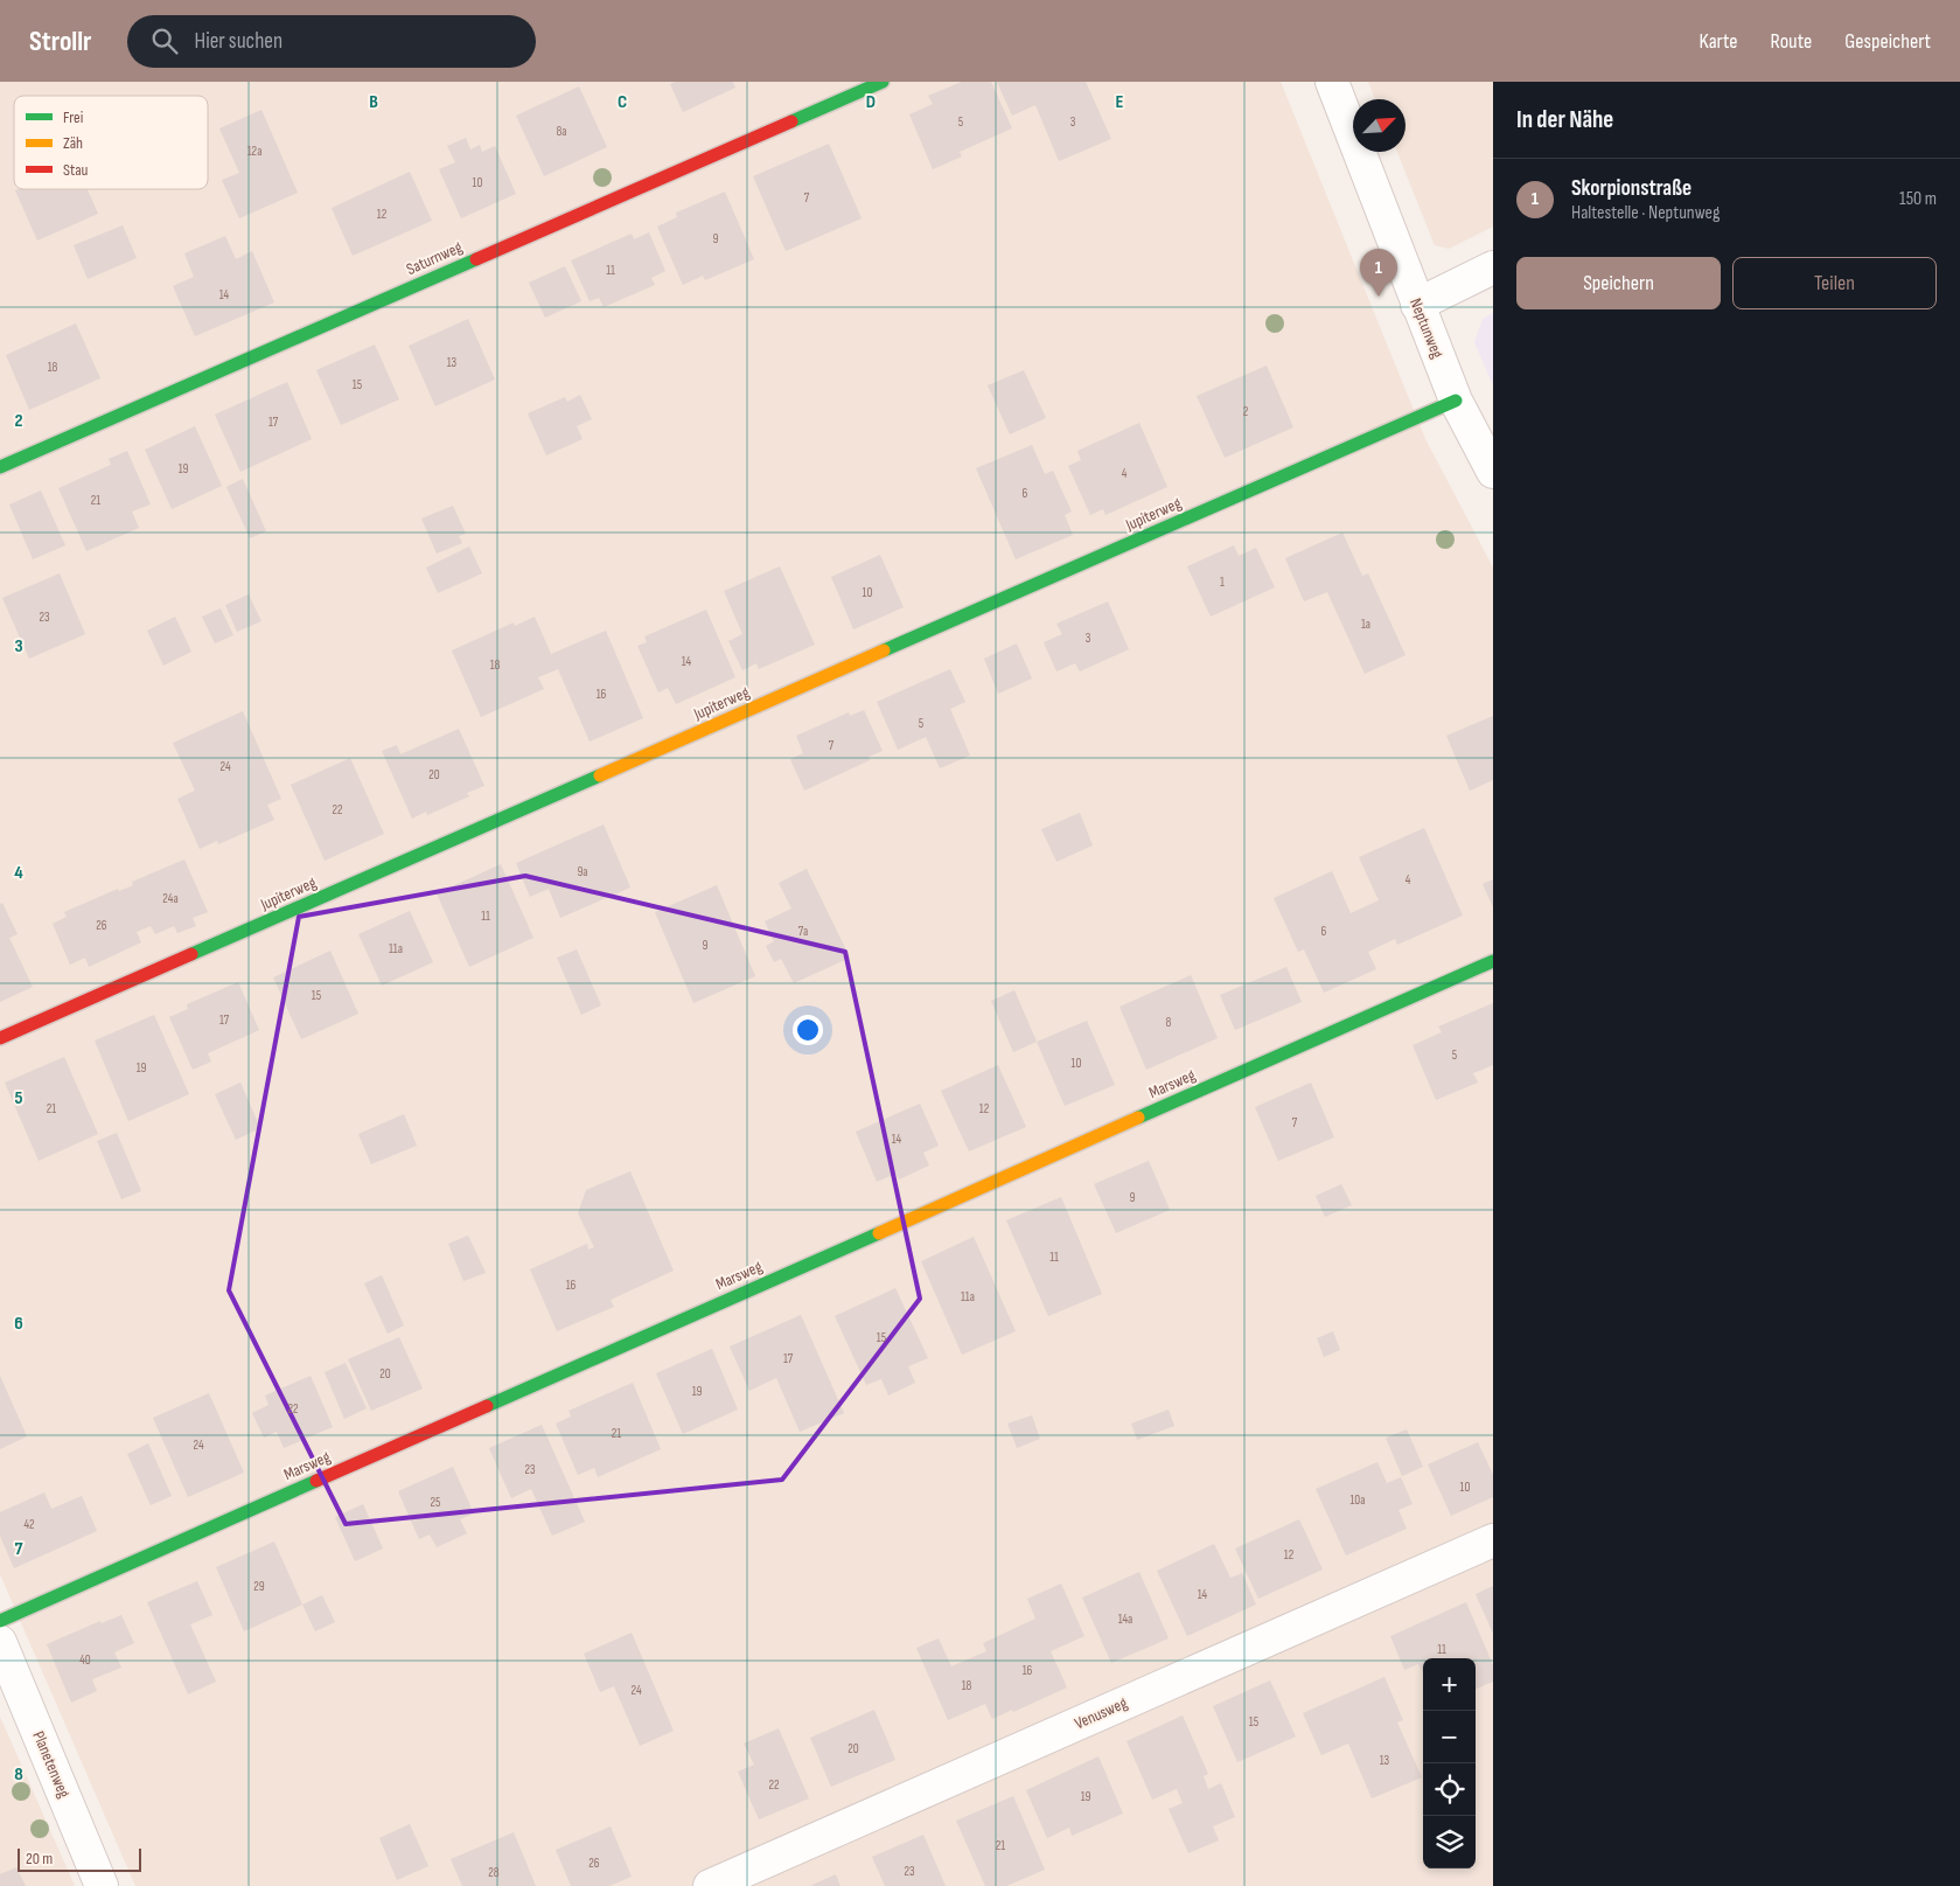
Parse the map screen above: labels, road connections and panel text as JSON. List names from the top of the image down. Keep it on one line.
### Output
{"streets":{"street":["Saturnweg","Neptunweg","Jupiterweg","Marsweg","Venusweg","Planetenweg"]},"crossings":[["Neptunweg","Jupiterweg"]],"house_numbers":["5","3","8a","12a","10","7","12","9","11","14","13","18","15","2","17","19","4","6","21","1","10","23","1a","3","14","18","16","5","7","24","20","22","9a","4","24a","11","26","7a","6","9","11a","15","17","8","5","10","19","21","12","7","14","9","11","16","11a","15","17","20","19","22","21","24","23","10","10a","25","42","12","29","14","14a","11","40","16","18","24","15","20","13","22","19","21","26","23","28"],"legend":["Frei","Zäh","Stau"],"scale_bar":"20 m","north":"top right","page":{"header":"Strollr","search":"Hier suchen","nav":["Karte","Route","Gespeichert"],"heading":"In der Nähe","list":[{"mark":"1","name":"Skorpionstraße","note":"Haltestelle · Neptunweg","value":"150 m"}],"buttons":["Speichern","Teilen"],"pins":"1","map_buttons":["+","−"],"scale":"20 m"},"grid":{"columns":["B","C","D","E"],"rows":["2","3","4","5","6","7","8"]}}
